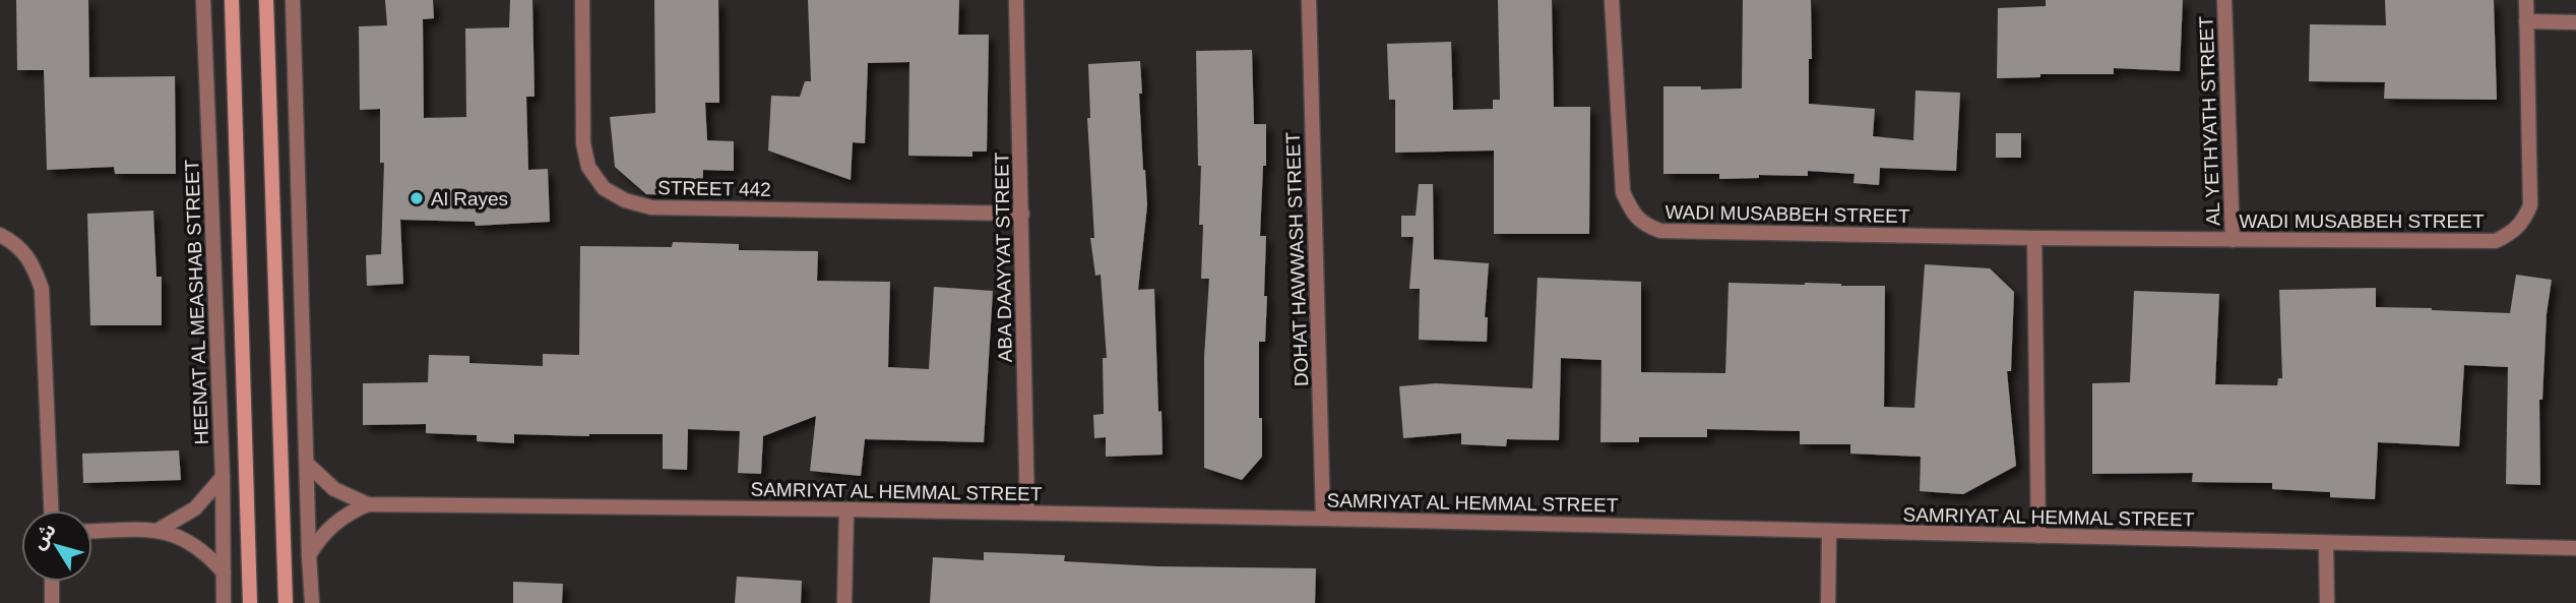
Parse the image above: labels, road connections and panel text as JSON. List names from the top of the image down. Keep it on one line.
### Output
{"streets":{"street":["AL YETHYATH STREET","STREET 442","WADI MUSABBEH STREET","ABA DAAYYAT STREET","DOHAT HAWWASH STREET","HEENAT AL MEASHAB STREET","SAMRIYAT AL HEMMAL STREET"]},"crossings":[["AL YETHYATH STREET","WADI MUSABBEH STREET"],["STREET 442","ABA DAAYYAT STREET"],["ABA DAAYYAT STREET","SAMRIYAT AL HEMMAL STREET"],["DOHAT HAWWASH STREET","SAMRIYAT AL HEMMAL STREET"]],"places":["Al Rayes"],"north":"top left"}
